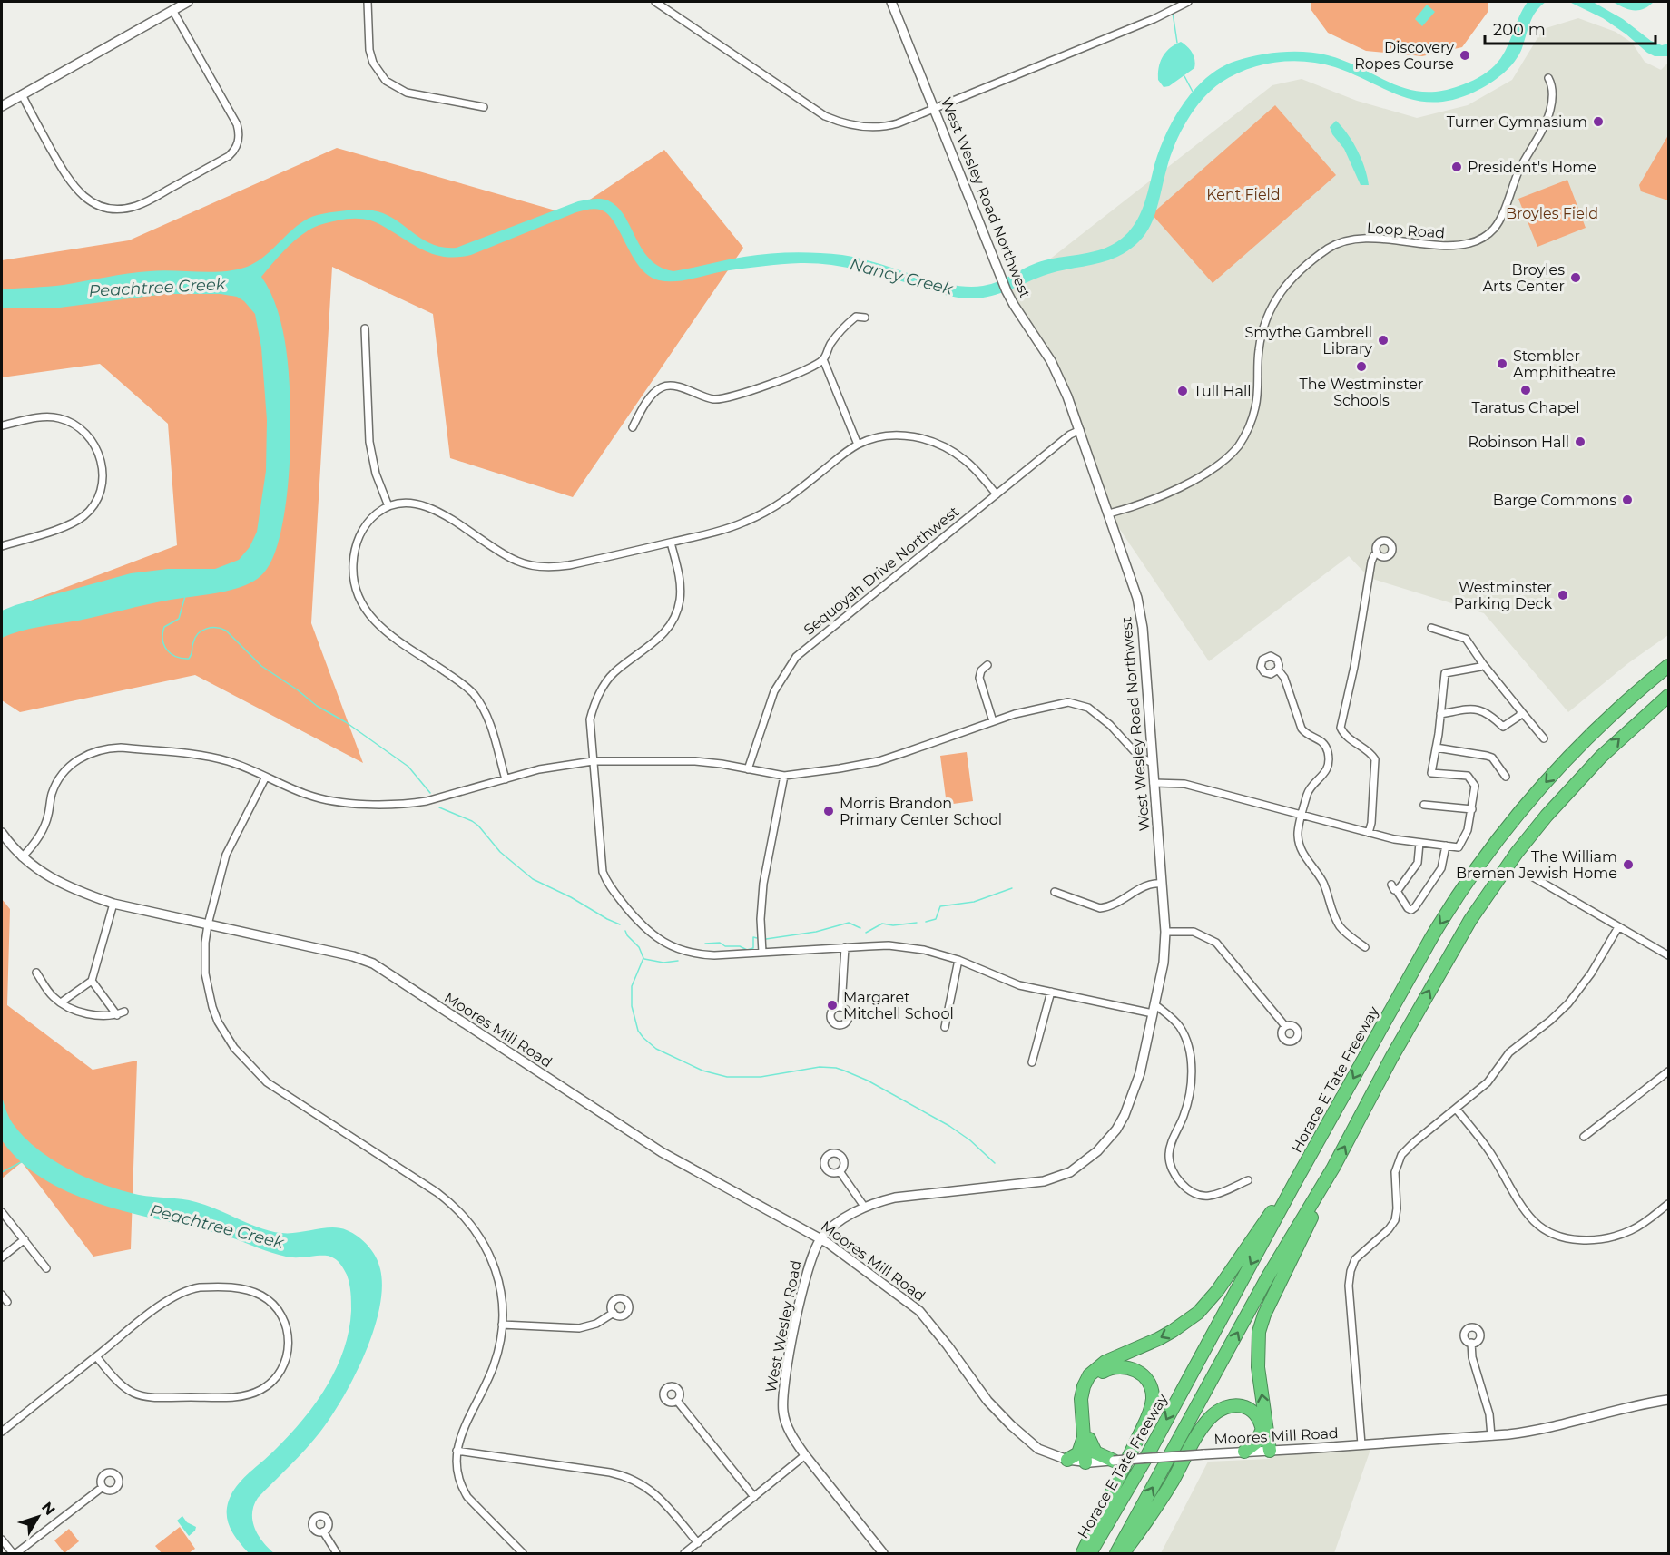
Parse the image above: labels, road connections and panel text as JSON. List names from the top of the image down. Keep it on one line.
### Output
{"streets":{"highway":["Horace E Tate Freeway"],"street":["West Wesley Road Northwest","Loop Road","Sequoyah Drive Northwest","Moores Mill Road","West Wesley Road"]},"crossings":[["West Wesley Road Northwest","Loop Road"],["West Wesley Road Northwest","Sequoyah Drive Northwest"],["West Wesley Road Northwest","Moores Mill Road"],["West Wesley Road Northwest","West Wesley Road"],["Moores Mill Road","West Wesley Road"]],"water":["Nancy Creek","Peachtree Creek"],"parks":["Kent Field","Broyles Field"],"places":["Discovery Ropes Course","Turner Gymnasium","President's Home","Broyles Arts Center","Smythe Gambrell Library","Stembler Amphitheatre","The Westminster Schools","Taratus Chapel","Tull Hall","Robinson Hall","Barge Commons","Westminster Parking Deck","Morris Brandon Primary Center School","The William Bremen Jewish Home","Margaret Mitchell School"],"scale_bar":"200 m","north":"top right"}
